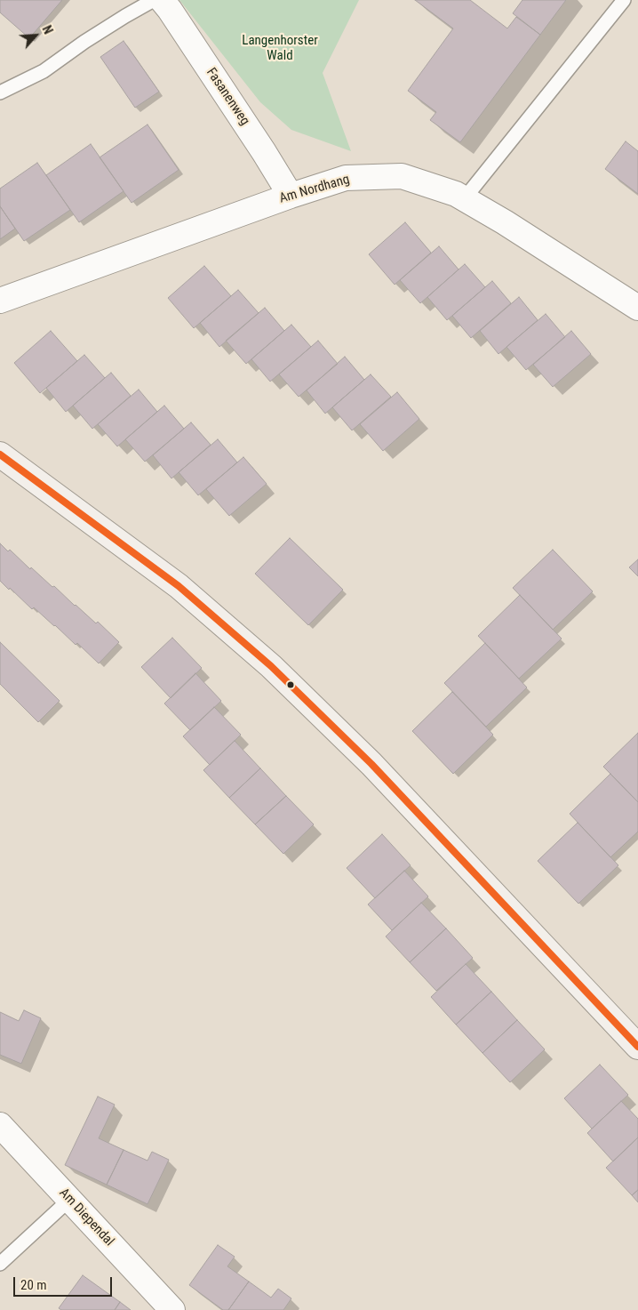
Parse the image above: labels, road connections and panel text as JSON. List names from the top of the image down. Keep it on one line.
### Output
{"streets":{"street":["Fasanenweg","Am Nordhang","Am Diependal"]},"crossings":[["Fasanenweg","Am Nordhang"]],"parks":["Langenhorster Wald"],"scale_bar":"20 m","north":"top right"}
